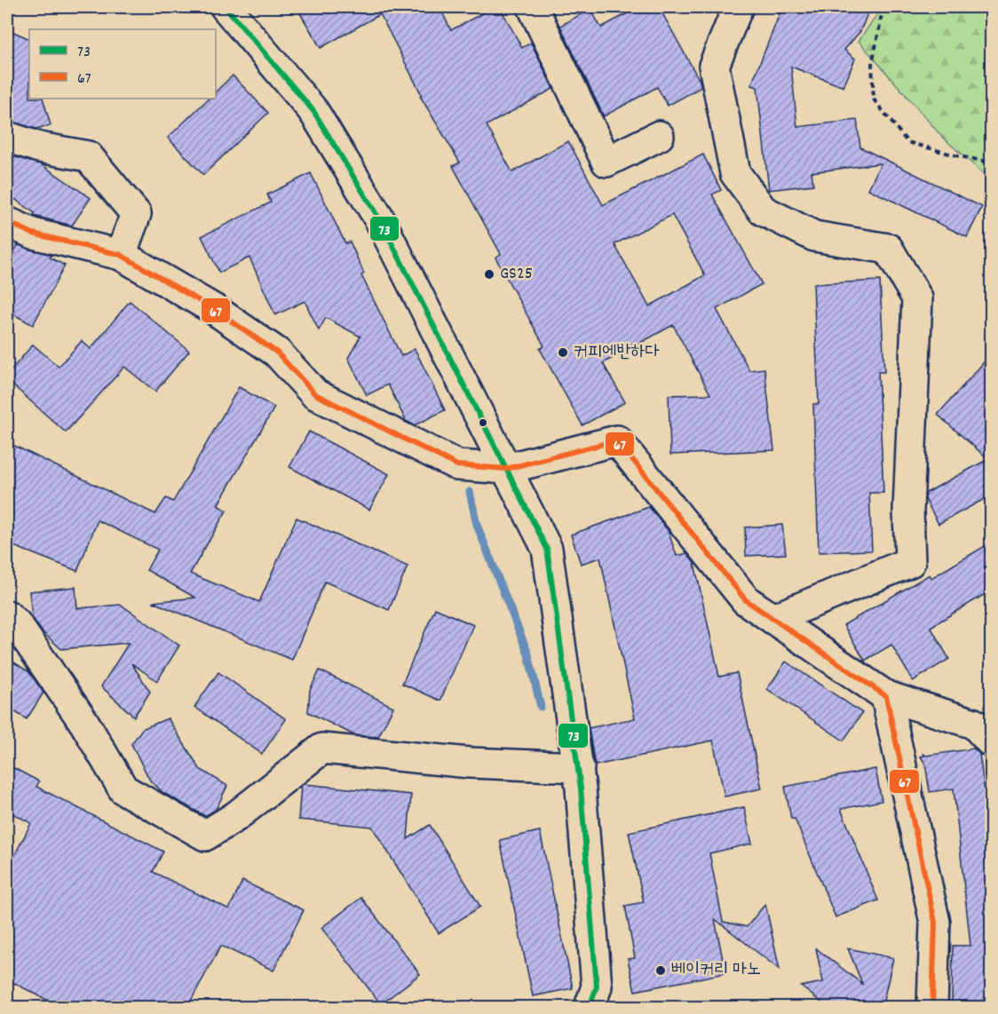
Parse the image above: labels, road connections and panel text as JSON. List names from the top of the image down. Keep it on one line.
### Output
{"places":["GS25","커피에반하다","베이커리 마노"],"lines":["transit line 73","transit line 67"],"legend":["73","67"]}
